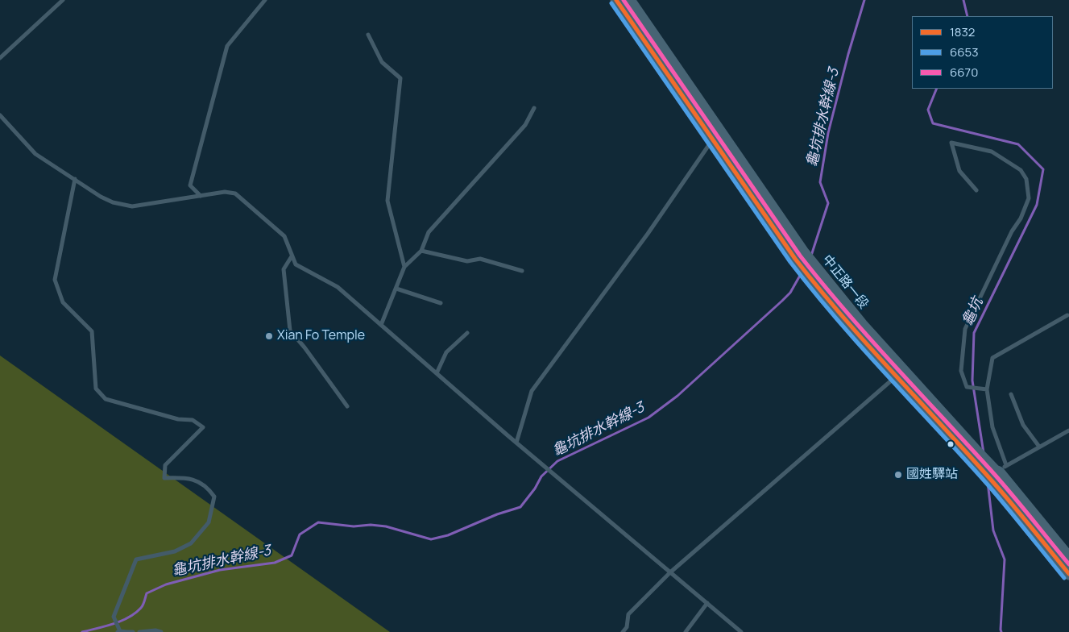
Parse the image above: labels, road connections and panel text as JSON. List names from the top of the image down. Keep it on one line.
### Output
{"streets":{"main road":["中正路一段"]},"water":["龜坑排水幹線-3","龜坑"],"places":["Xian Fo Temple","國姓驛站"],"lines":["transit line 1832","transit line 6670","transit line 6653"],"legend":["1832","6653","6670"]}
